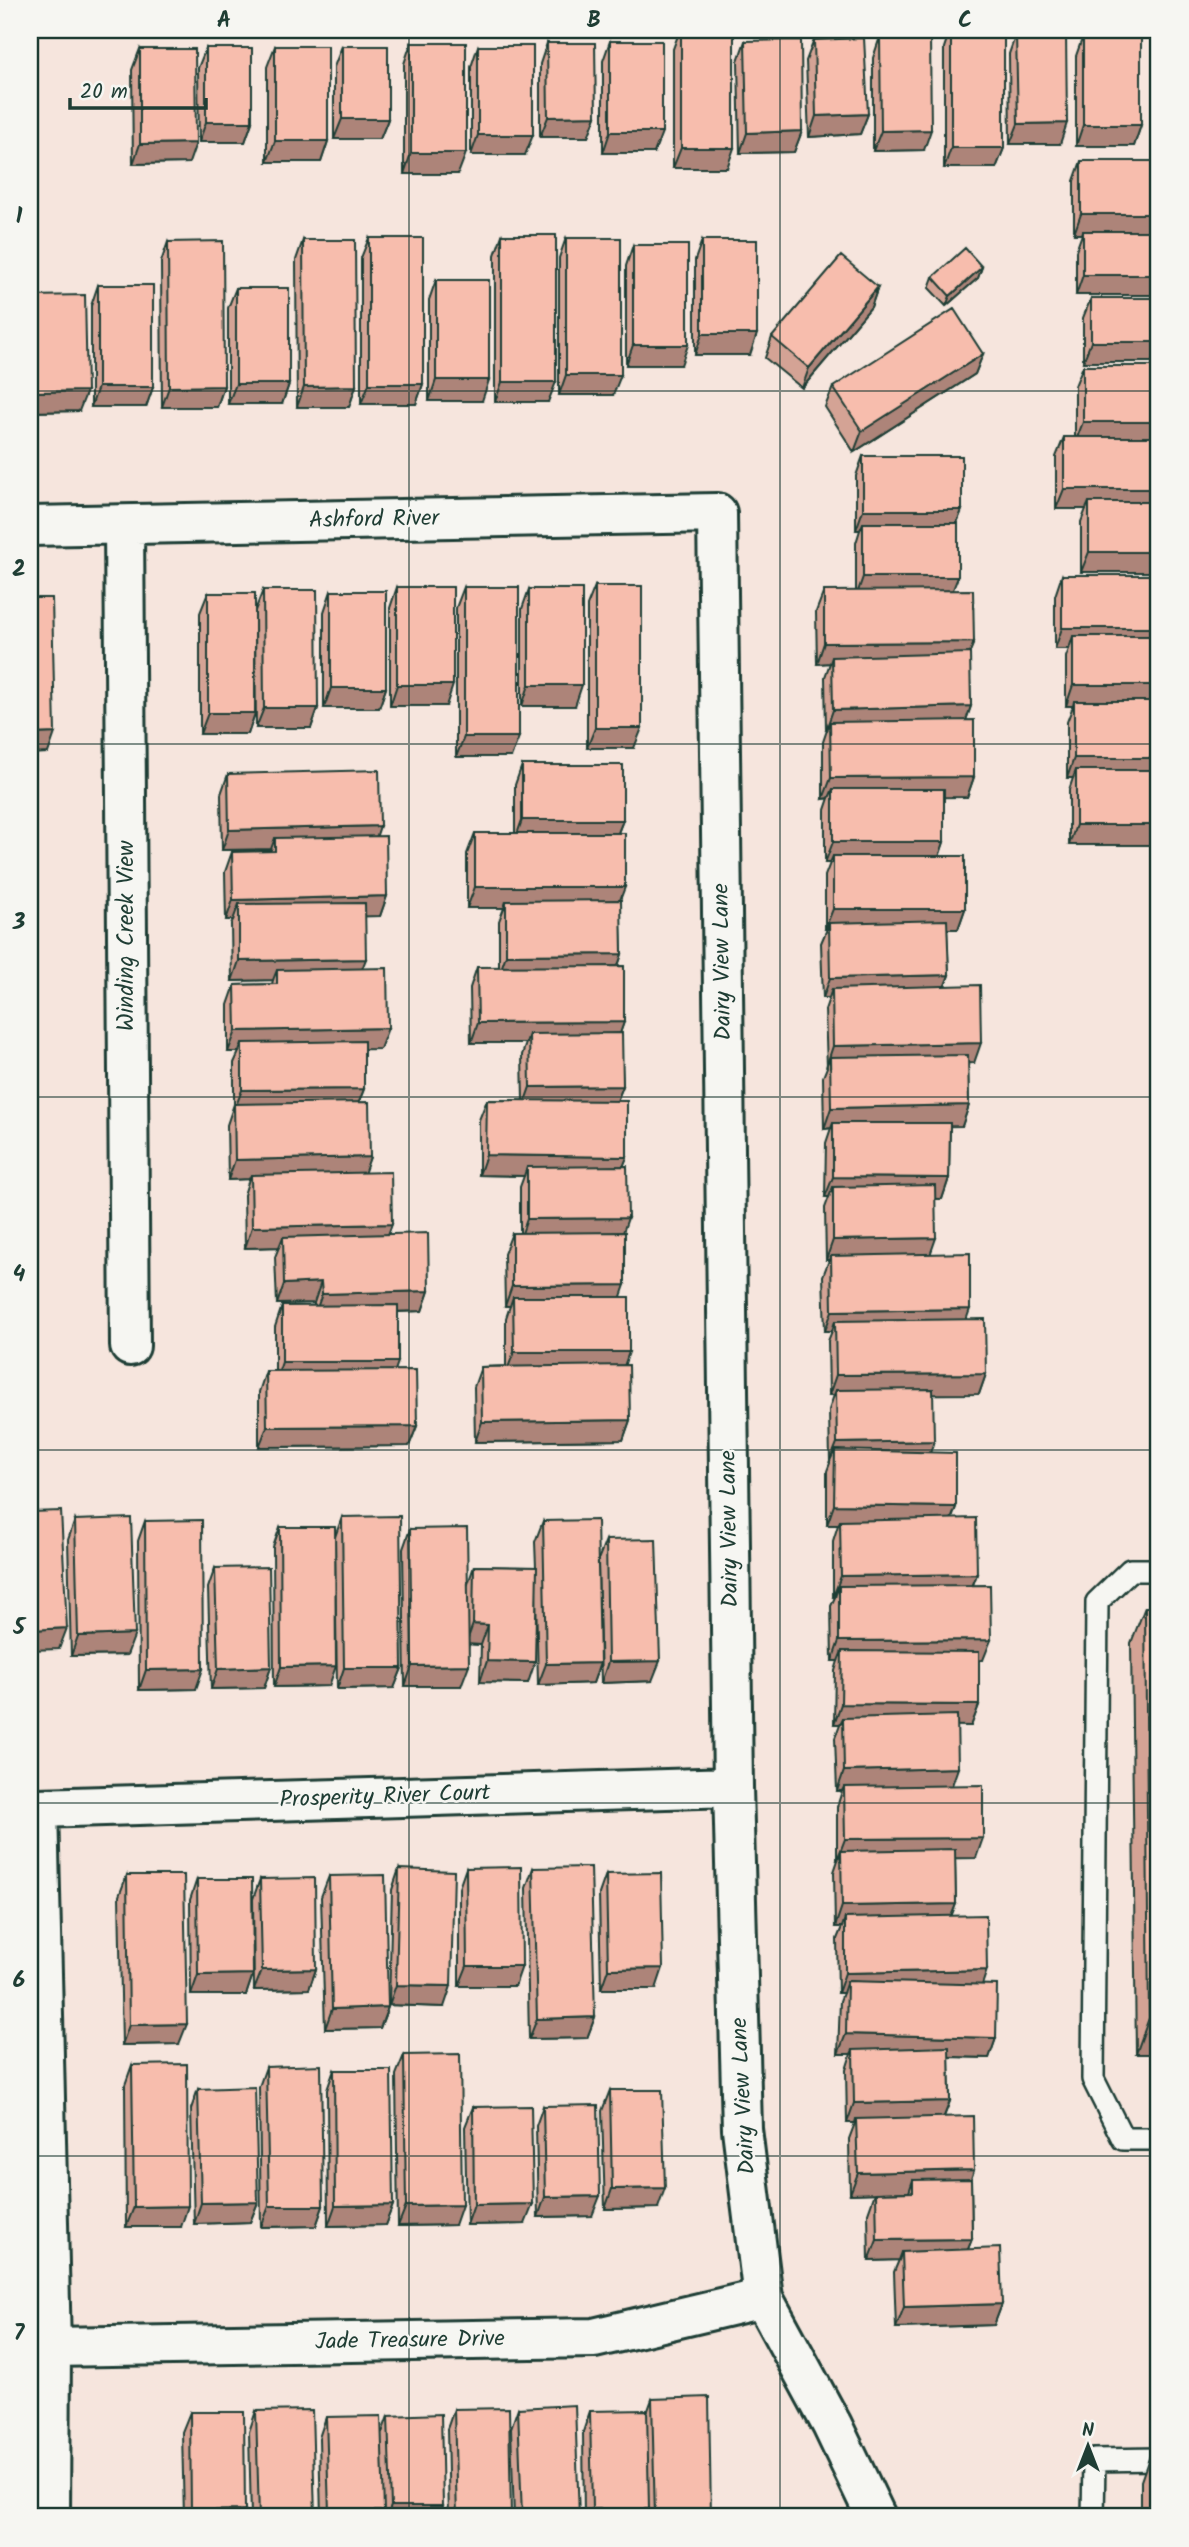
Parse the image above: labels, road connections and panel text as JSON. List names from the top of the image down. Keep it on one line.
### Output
{"streets":{"street":["Ashford River","Winding Creek View","Dairy View Lane","Prosperity River Court","Jade Treasure Drive"]},"crossings":[["Ashford River","Winding Creek View"],["Ashford River","Dairy View Lane"],["Dairy View Lane","Prosperity River Court"],["Dairy View Lane","Jade Treasure Drive"],["Prosperity River Court","Jade Treasure Drive"]],"scale_bar":"20 m","north":"top","grid":{"columns":["A","B","C"],"rows":["1","2","3","4","5","6","7"]}}
